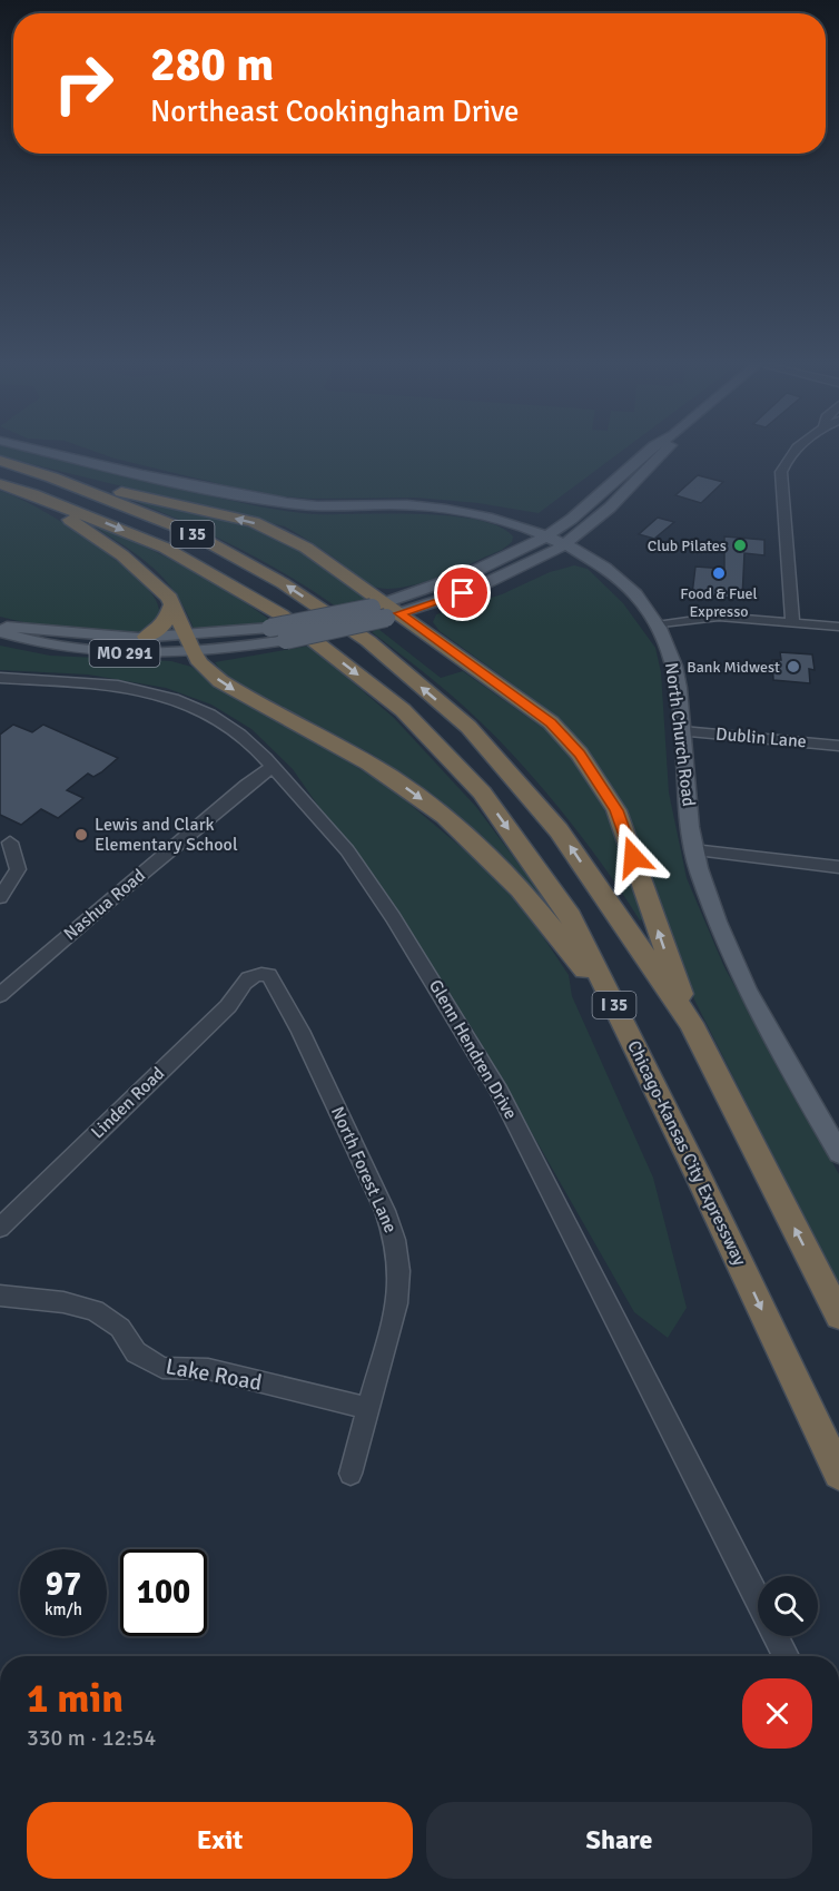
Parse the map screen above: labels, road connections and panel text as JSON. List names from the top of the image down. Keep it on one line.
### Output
{"streets":{"highway":["I 35","Chicago-Kansas City Expressway"],"main road":["MO 291","North Church Road"],"street":["Dublin Lane","Nashua Road","Glenn Hendren Drive","Linden Road","North Forest Lane","Lake Road"]},"crossings":[["MO 291","North Church Road"],["North Church Road","Dublin Lane"],["Nashua Road","Glenn Hendren Drive"],["Linden Road","North Forest Lane"],["North Forest Lane","Lake Road"]],"places":["Club Pilates","Food & Fuel Expresso","Bank Midwest","Lewis and Clark Elementary School"],"page":{"turn":["280 m","Northeast Cookingham Drive"],"speed":"97 km/h","limit":"100","heading":["1 min","330 m · 12:54"],"buttons":["Exit","Share"]}}
